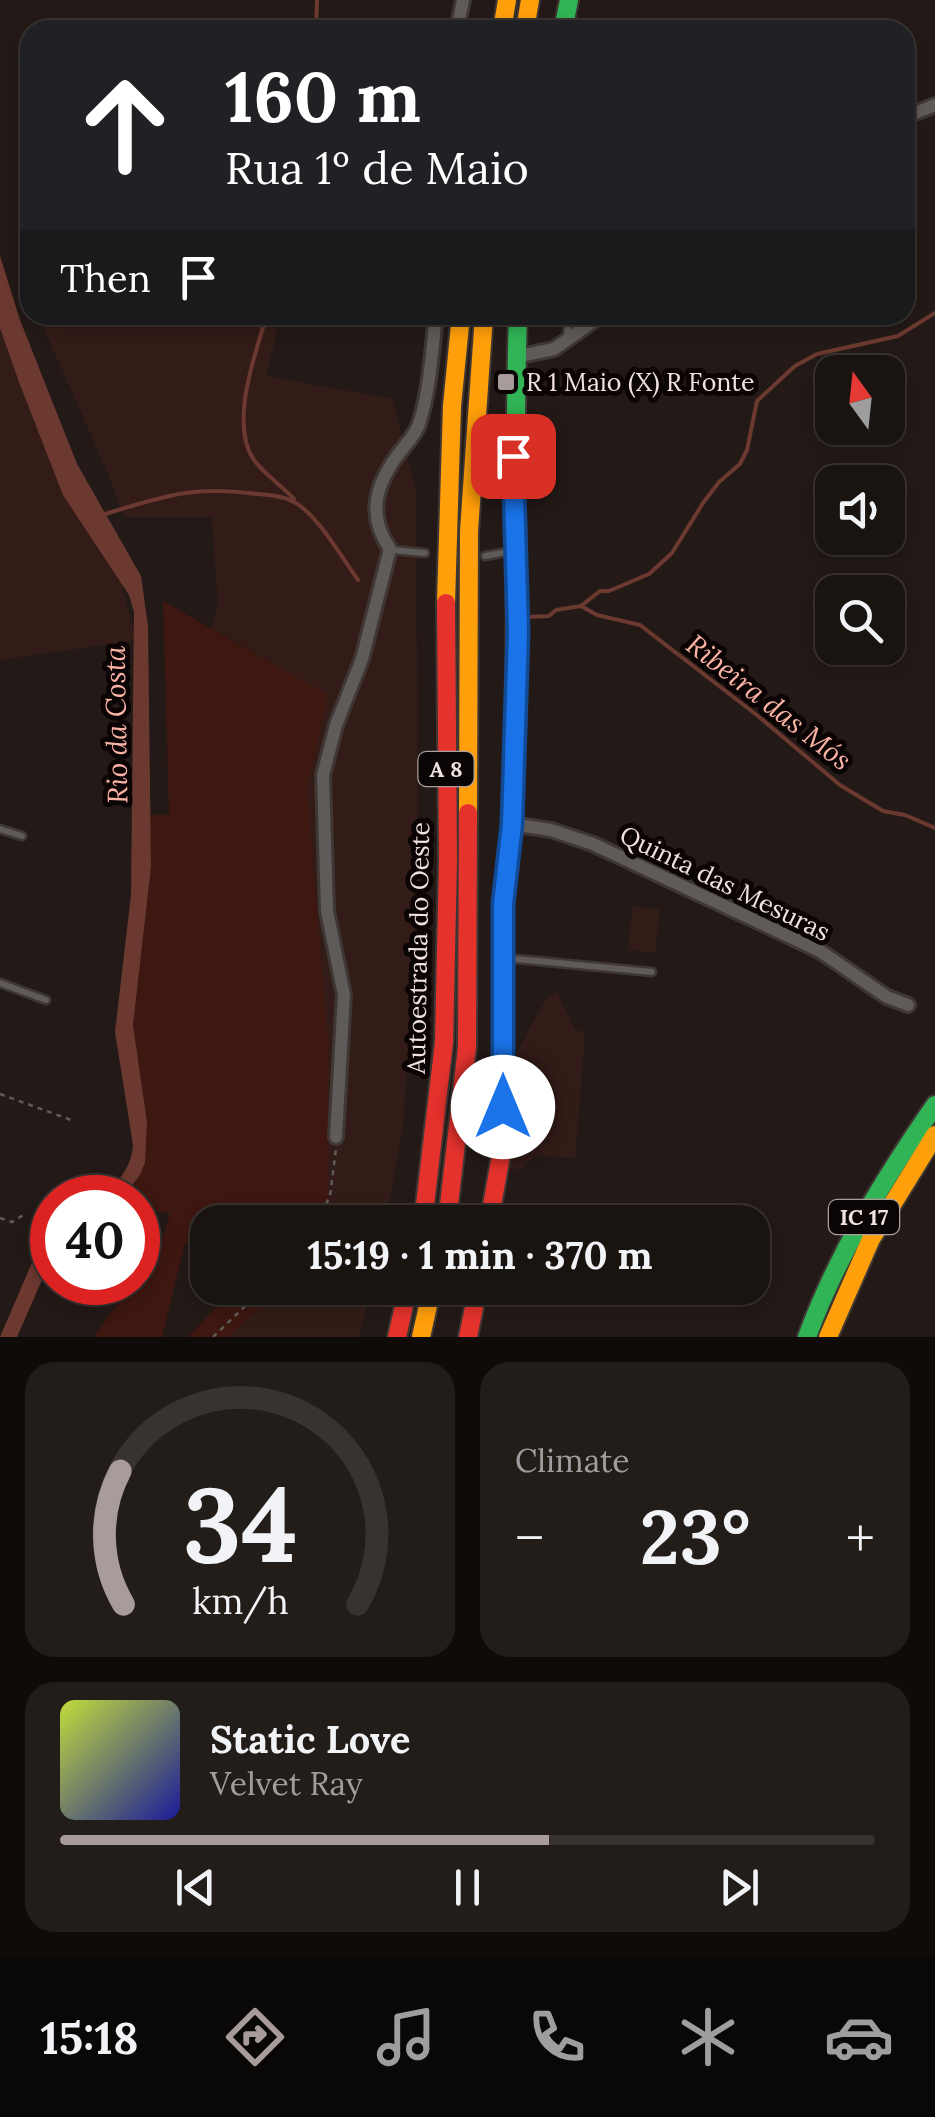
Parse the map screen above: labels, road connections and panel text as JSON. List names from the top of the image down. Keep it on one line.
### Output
{"streets":{"main road":["A 8","Autoestrada do Oeste","IC 17"],"street":["Quinta das Mesuras"]},"water":["Ribeira das Mós","Rio da Costa"],"places":{"transit":["R 1 Maio (X) R Fonte"]},"north":"top","page":{"turn":["160 m","Rua 1º de Maio"],"then":"Then","limit":"40","trip":"15:19 · 1 min · 370 m","tile":"Climate","heat":["−","23°","+"],"song":["Static Love","Velvet Ray"],"tabs":"15:18","gauge":["34","km/h"]}}
